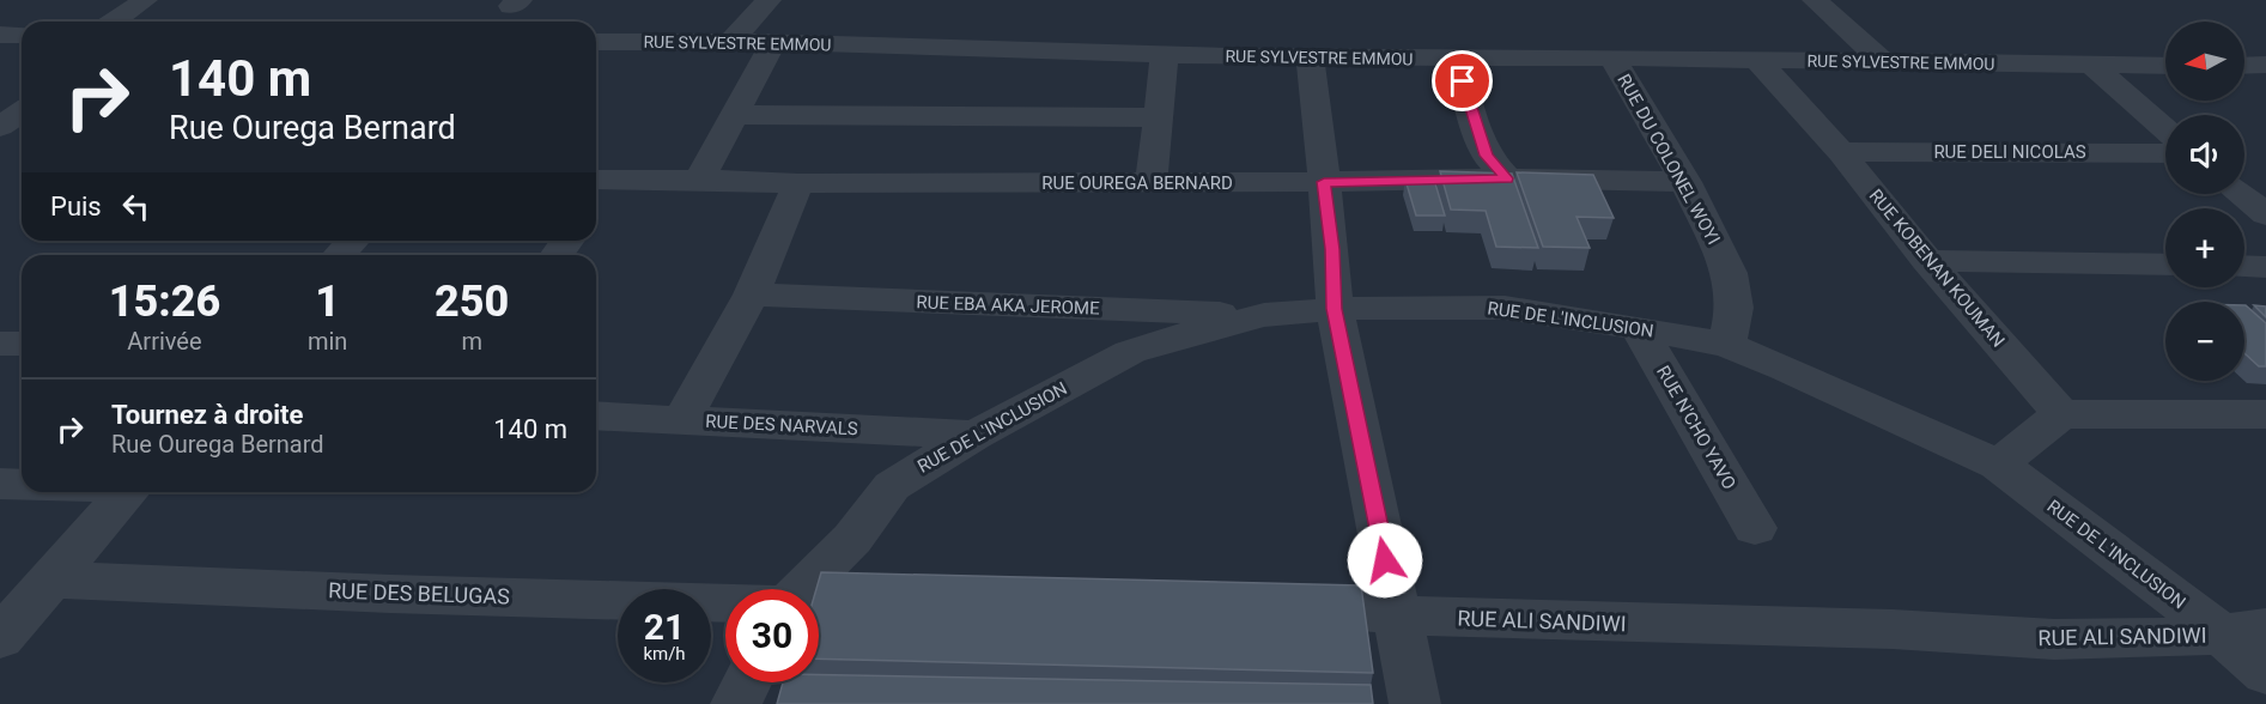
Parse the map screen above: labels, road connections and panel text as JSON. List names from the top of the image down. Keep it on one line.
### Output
{"streets":{"street":["RUE SYLVESTRE EMMOU","RUE DELI NICOLAS","RUE DU COLONEL WOYI","RUE OUREGA BERNARD","RUE KOBENAN KOUMAN","RUE EBA AKA JEROME","RUE DE L'INCLUSION","RUE DES NARVALS","RUE N'CHO YAVO","RUE DES BELUGAS","RUE ALI SANDIWI"]},"crossings":[["RUE SYLVESTRE EMMOU","RUE DU COLONEL WOYI"],["RUE SYLVESTRE EMMOU","RUE KOBENAN KOUMAN"],["RUE DELI NICOLAS","RUE KOBENAN KOUMAN"],["RUE DU COLONEL WOYI","RUE OUREGA BERNARD"],["RUE DU COLONEL WOYI","RUE DE L'INCLUSION"],["RUE EBA AKA JEROME","RUE DE L'INCLUSION"],["RUE DE L'INCLUSION","RUE DES NARVALS"],["RUE DE L'INCLUSION","RUE N'CHO YAVO"],["RUE DE L'INCLUSION","RUE ALI SANDIWI"]],"north":"left","page":{"map_buttons":["+","−"],"turn":["140 m","Rue Ourega Bernard"],"then":"Puis","eta":["15:26","Arrivée","1","min","250","m"],"list":[{"name":"Tournez à droite","note":"Rue Ourega Bernard","value":"140 m"}],"speed":"21 km/h","limit":"30"}}
